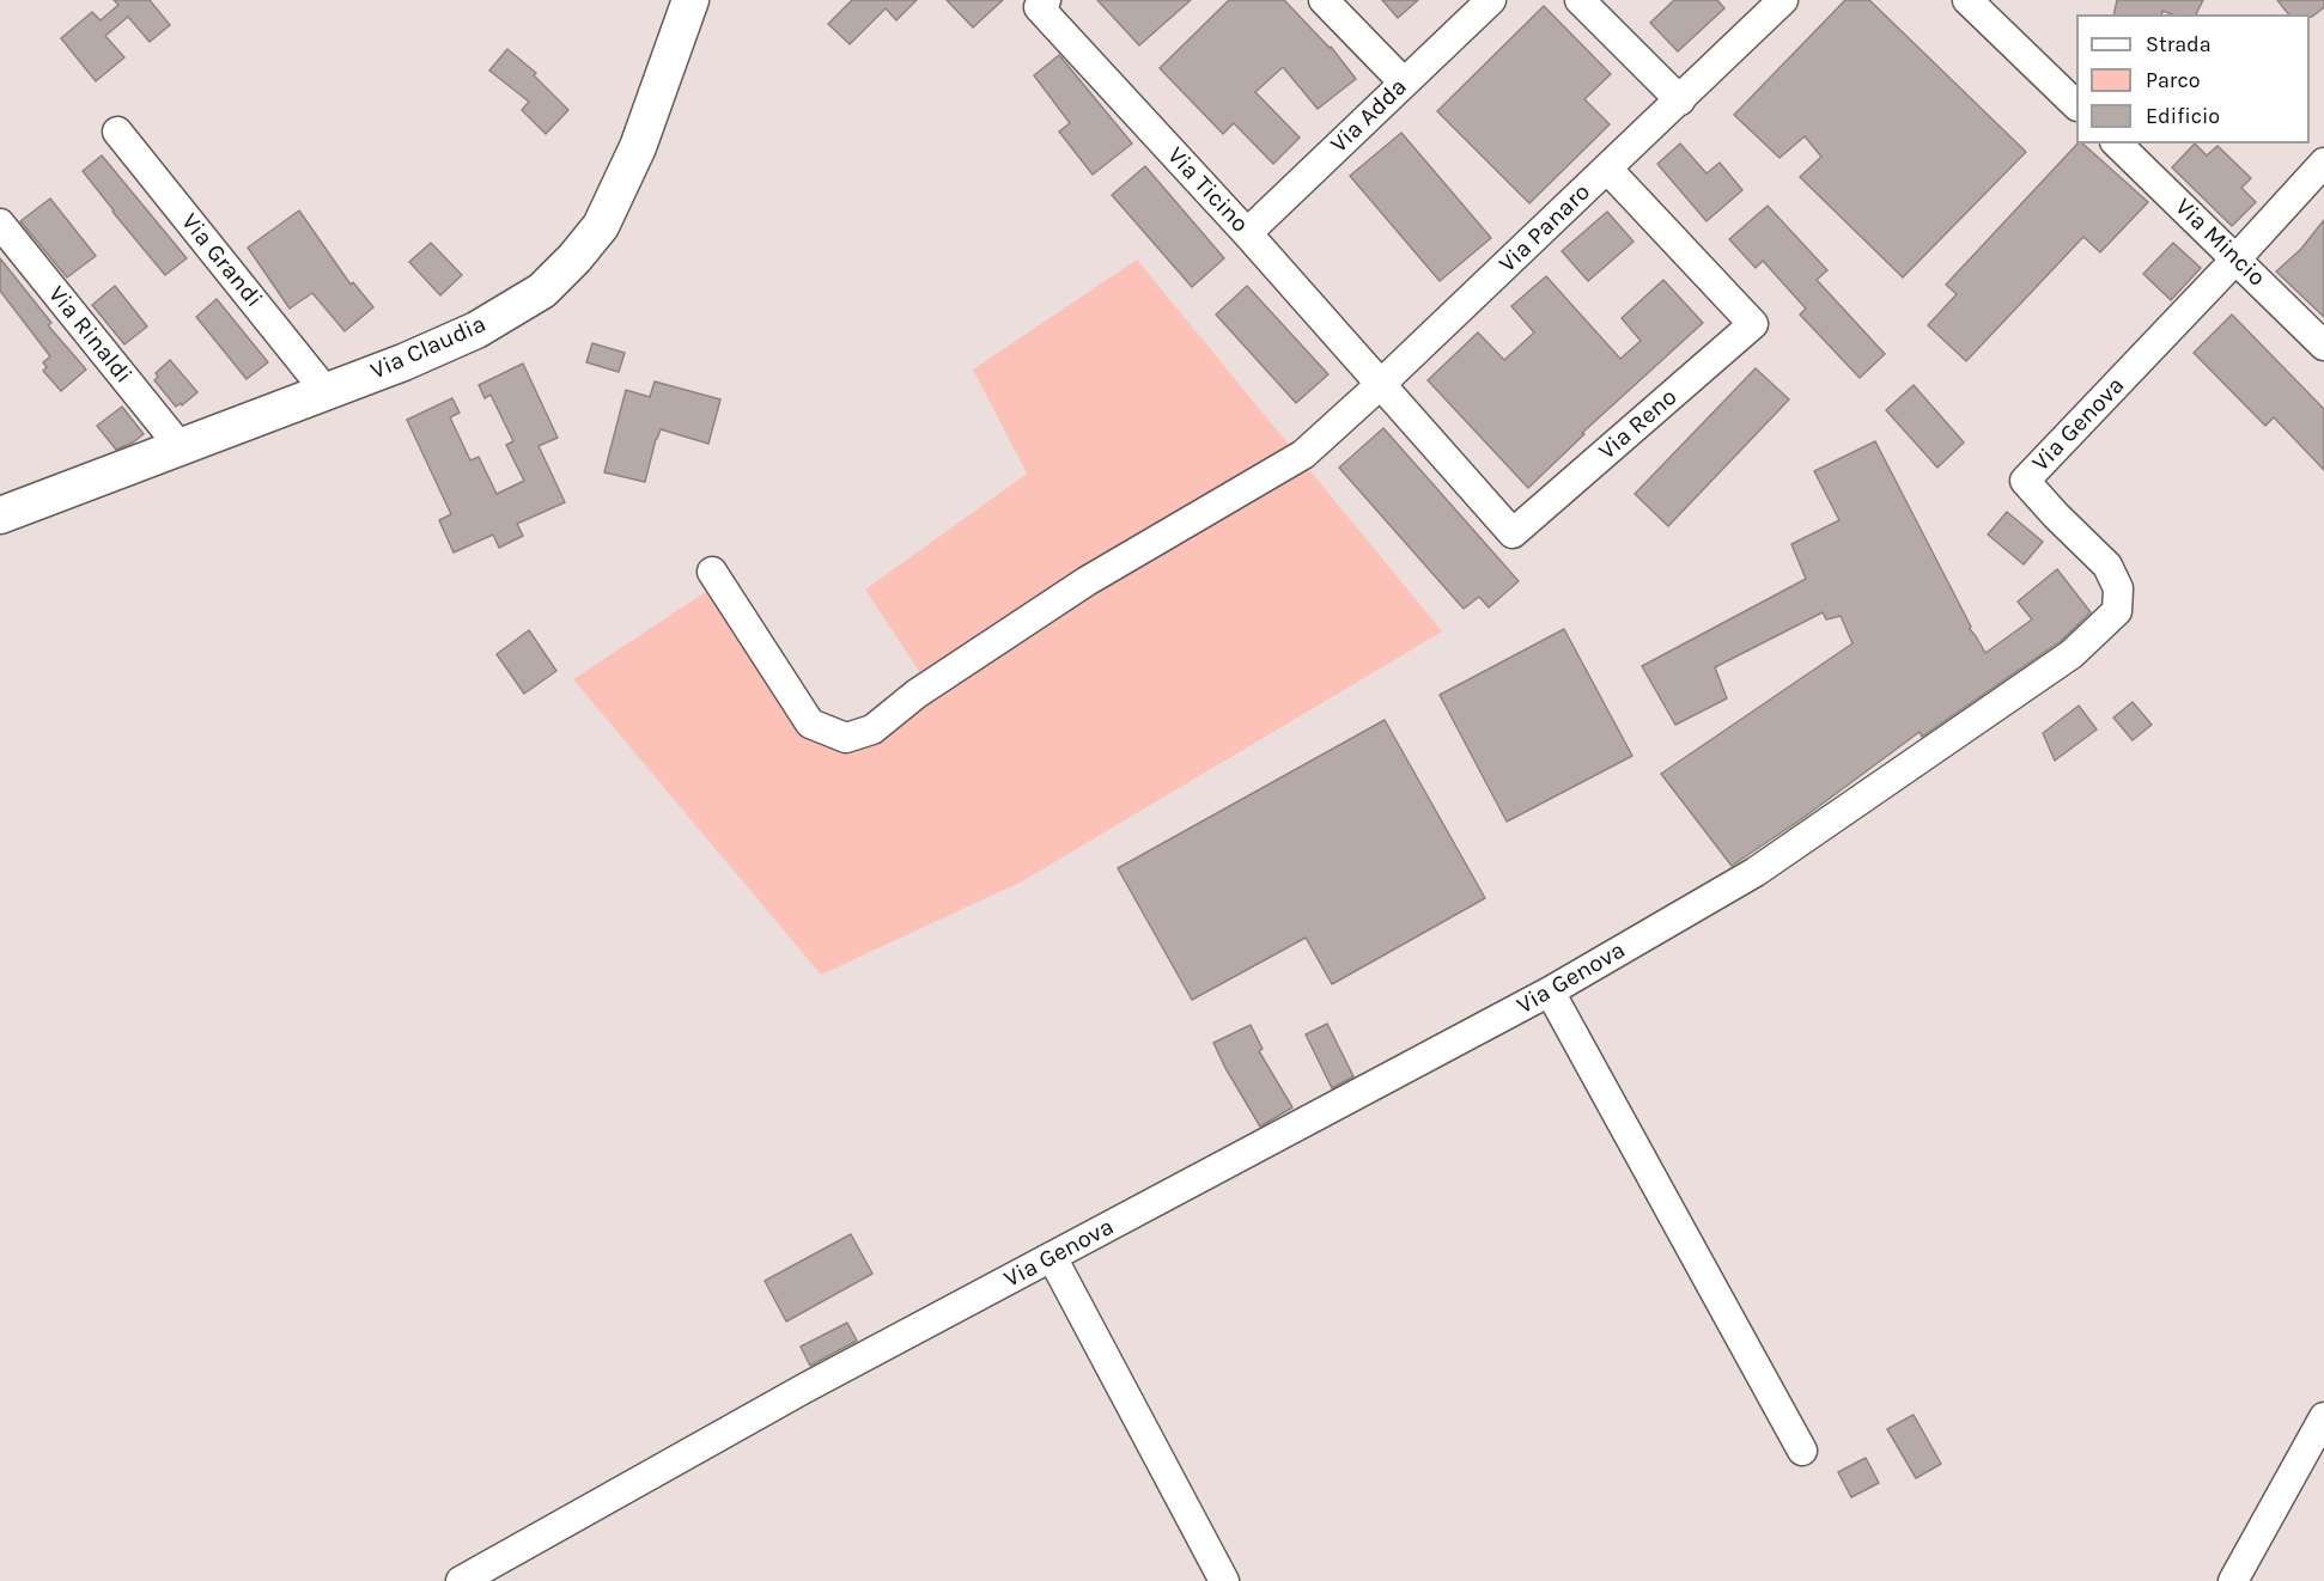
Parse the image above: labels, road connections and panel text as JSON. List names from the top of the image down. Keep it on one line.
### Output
{"streets":{"main road":["Via Claudia"],"street":["Via Adda","Via Ticino","Via Panaro","Via Mincio","Via Grandi","Via Rinaldi","Via Reno","Via Genova"]},"crossings":[["Via Adda","Via Ticino"],["Via Ticino","Via Panaro"],["Via Ticino","Via Reno"],["Via Panaro","Via Reno"],["Via Mincio","Via Genova"],["Via Grandi","Via Claudia"],["Via Rinaldi","Via Claudia"]],"legend":["Strada","Parco","Edificio"]}
